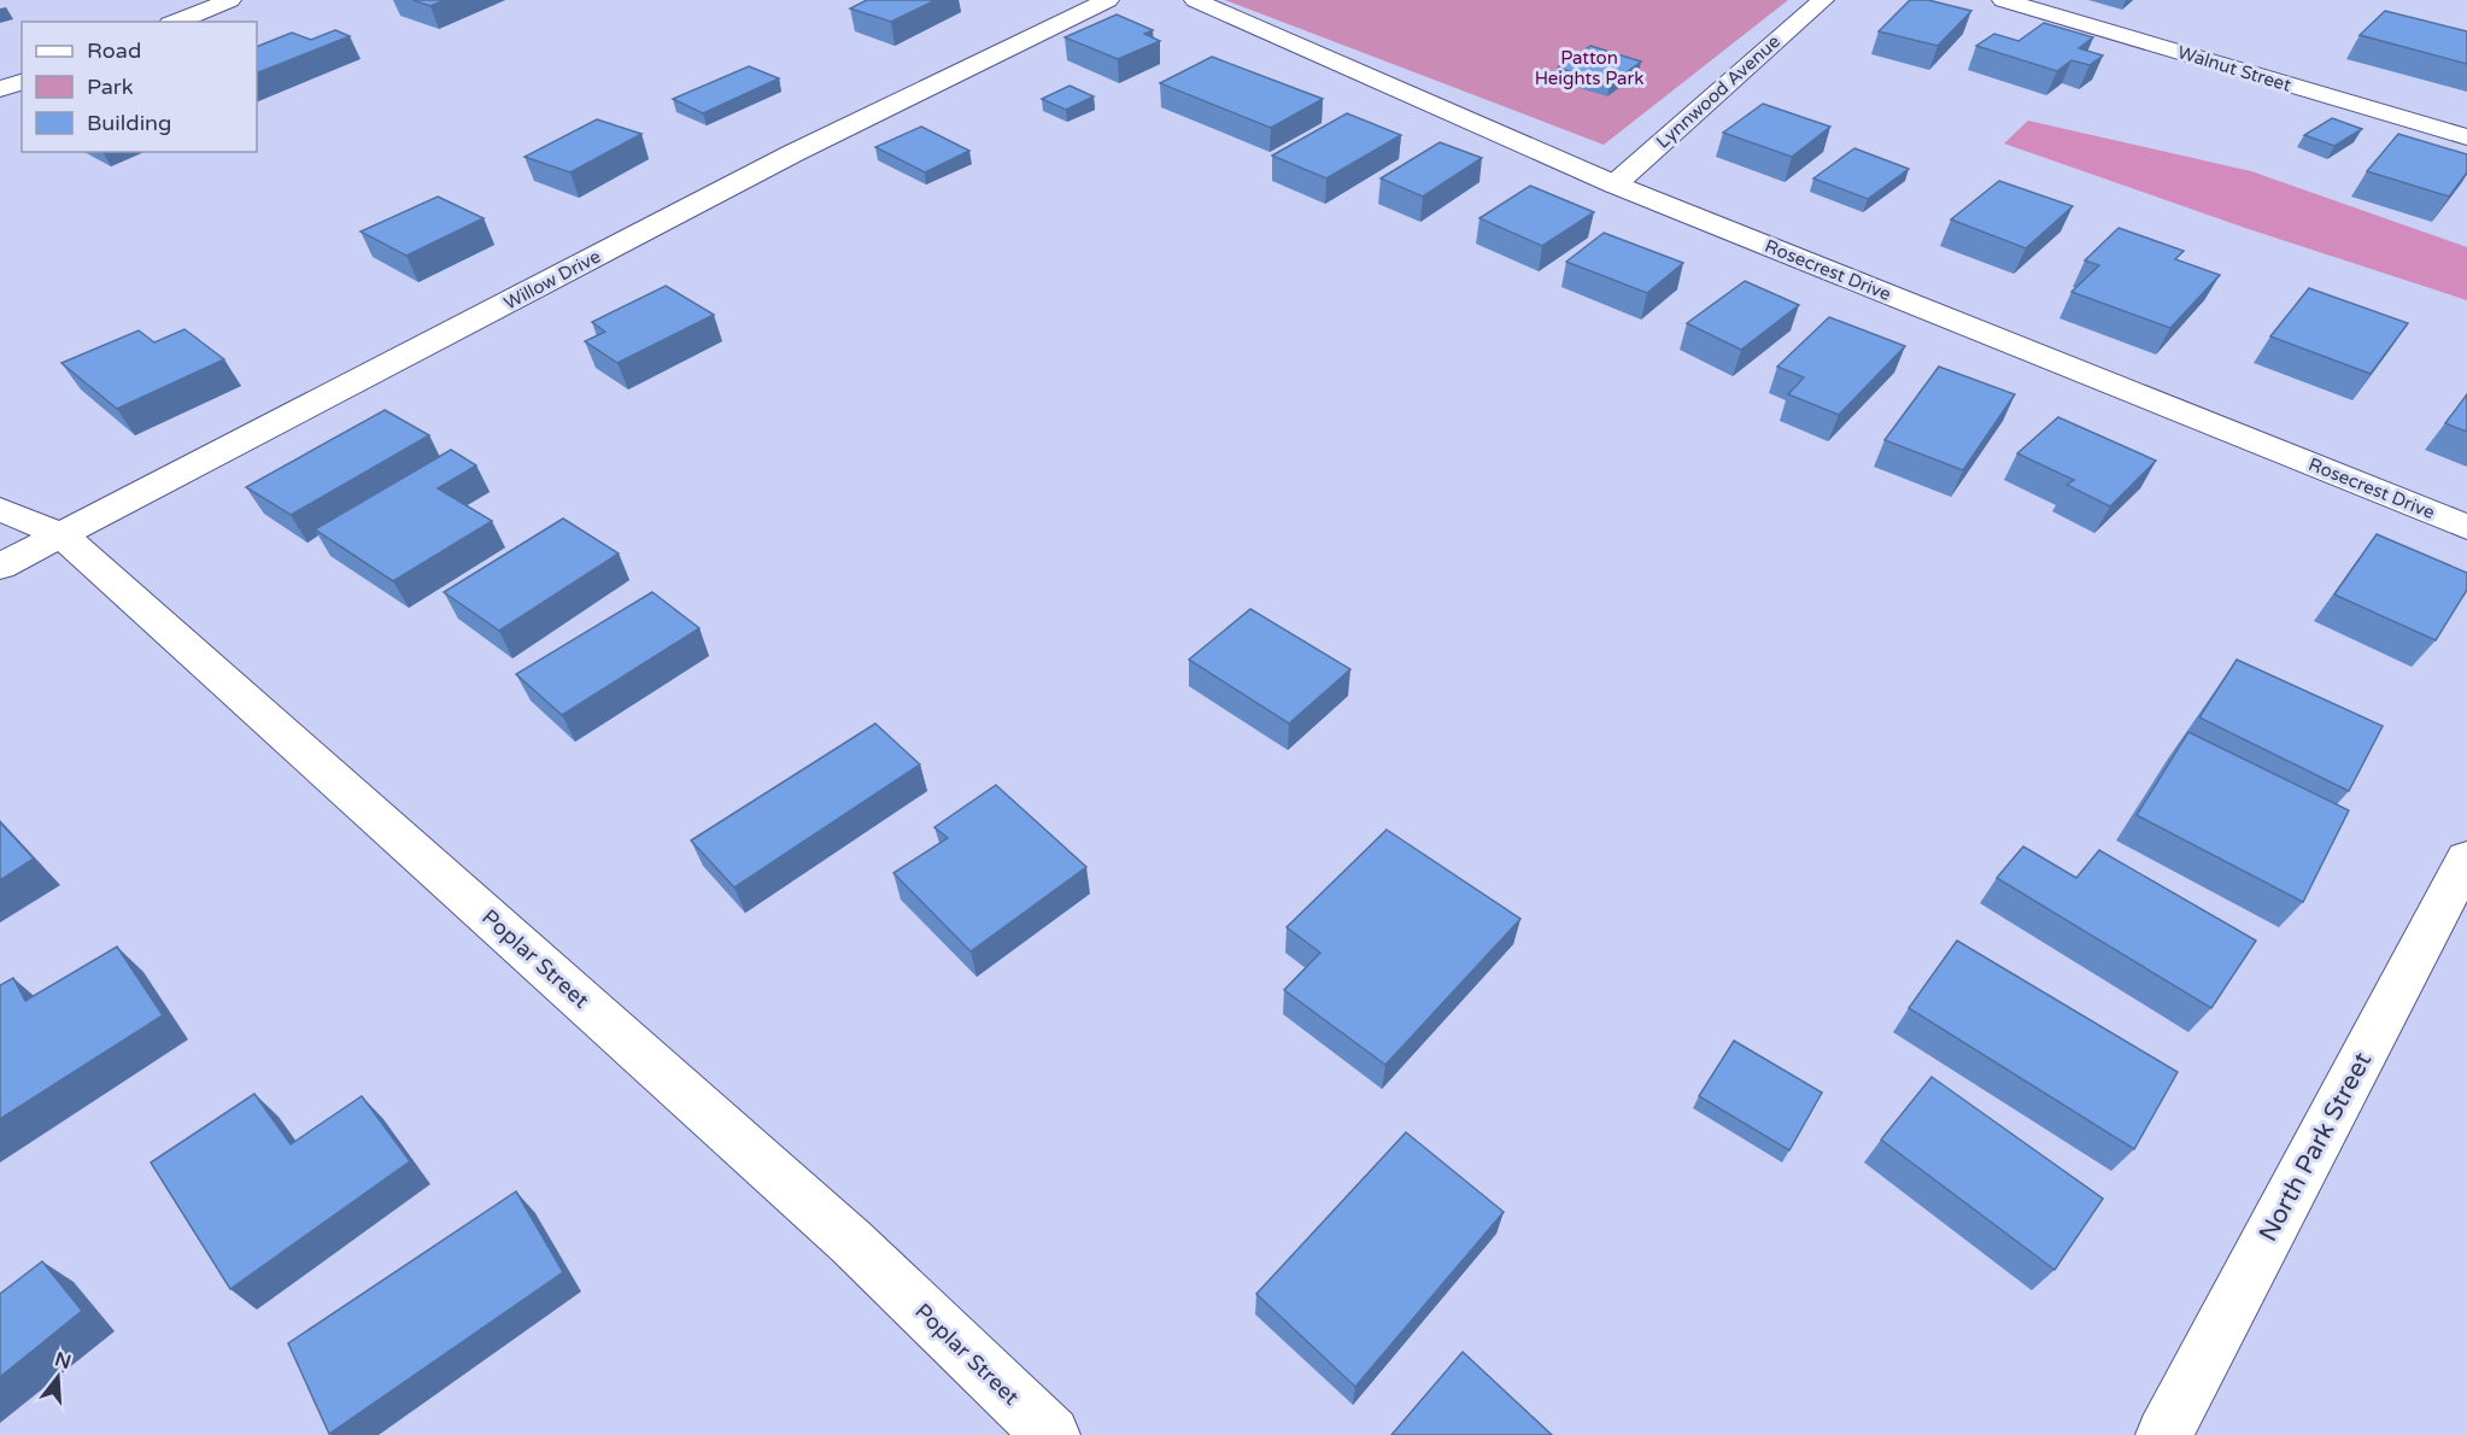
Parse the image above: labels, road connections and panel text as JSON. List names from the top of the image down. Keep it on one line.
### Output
{"streets":{"street":["Walnut Street","Lynnwood Avenue","Rosecrest Drive","Willow Drive","Poplar Street","North Park Street"]},"crossings":[["Lynnwood Avenue","Rosecrest Drive"],["Willow Drive","Poplar Street"]],"parks":["Patton Heights Park"],"legend":["Road","Park","Building"],"north":"top"}
